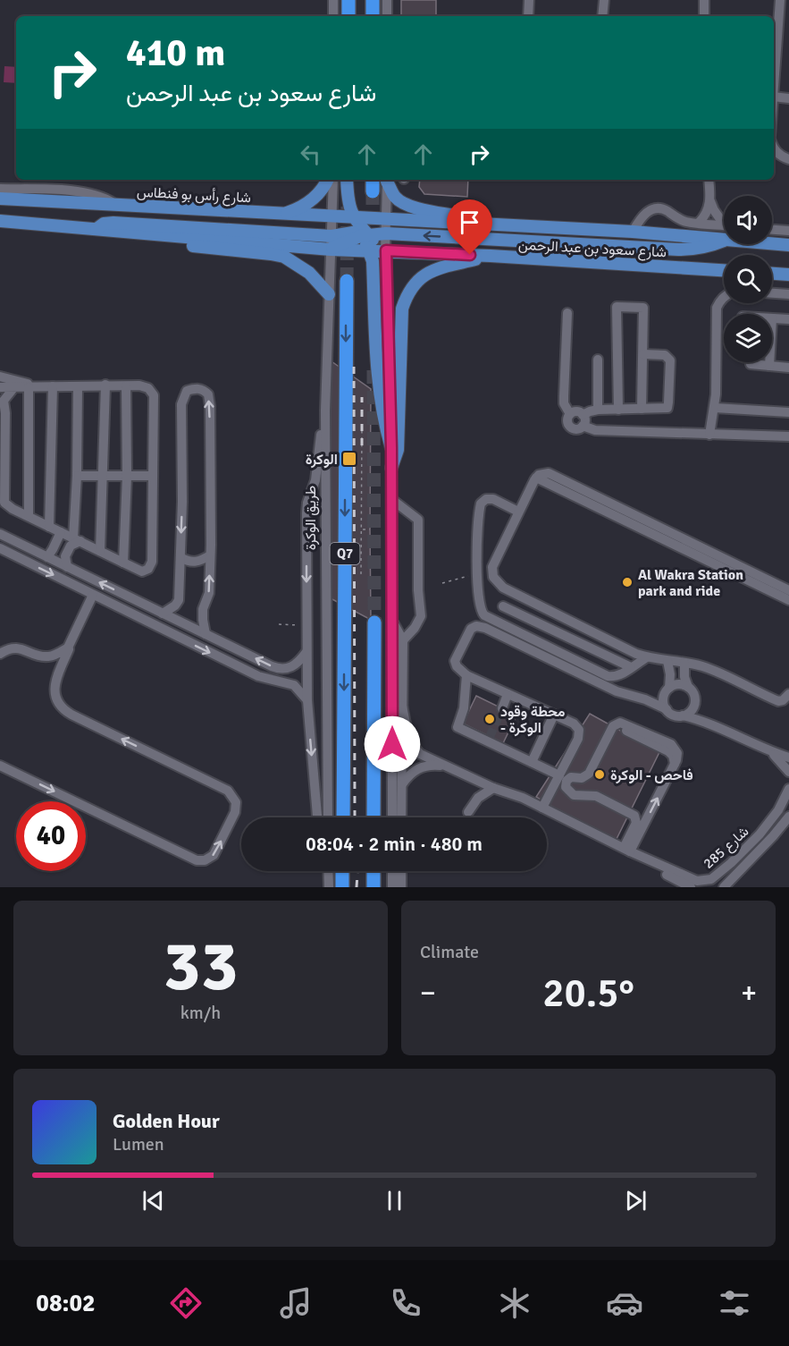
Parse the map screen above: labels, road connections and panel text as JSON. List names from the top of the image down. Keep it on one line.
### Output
{"streets":{"highway":["Q7"],"main road":["شارع رأس بو فنطاس","شارع سعود بن عبد الرحمن"],"street":["طريق الوكرة","شارع 285"]},"crossings":[["شارع رأس بو فنطاس","شارع سعود بن عبد الرحمن"],["شارع رأس بو فنطاس","طريق الوكرة"]],"places":{"transit":["الوكرة"],"other":["Al Wakra Station park and ride","محطة وقود - الوكرة","فاحص - الوكرة"]},"page":{"turn":["410 m","شارع سعود بن عبد الرحمن"],"limit":"40","trip":"08:04 · 2 min · 480 m","tile":[["33","km/h"],"Climate"],"heat":["−","20.5°","+"],"song":["Golden Hour","Lumen"],"tabs":"08:02"}}
